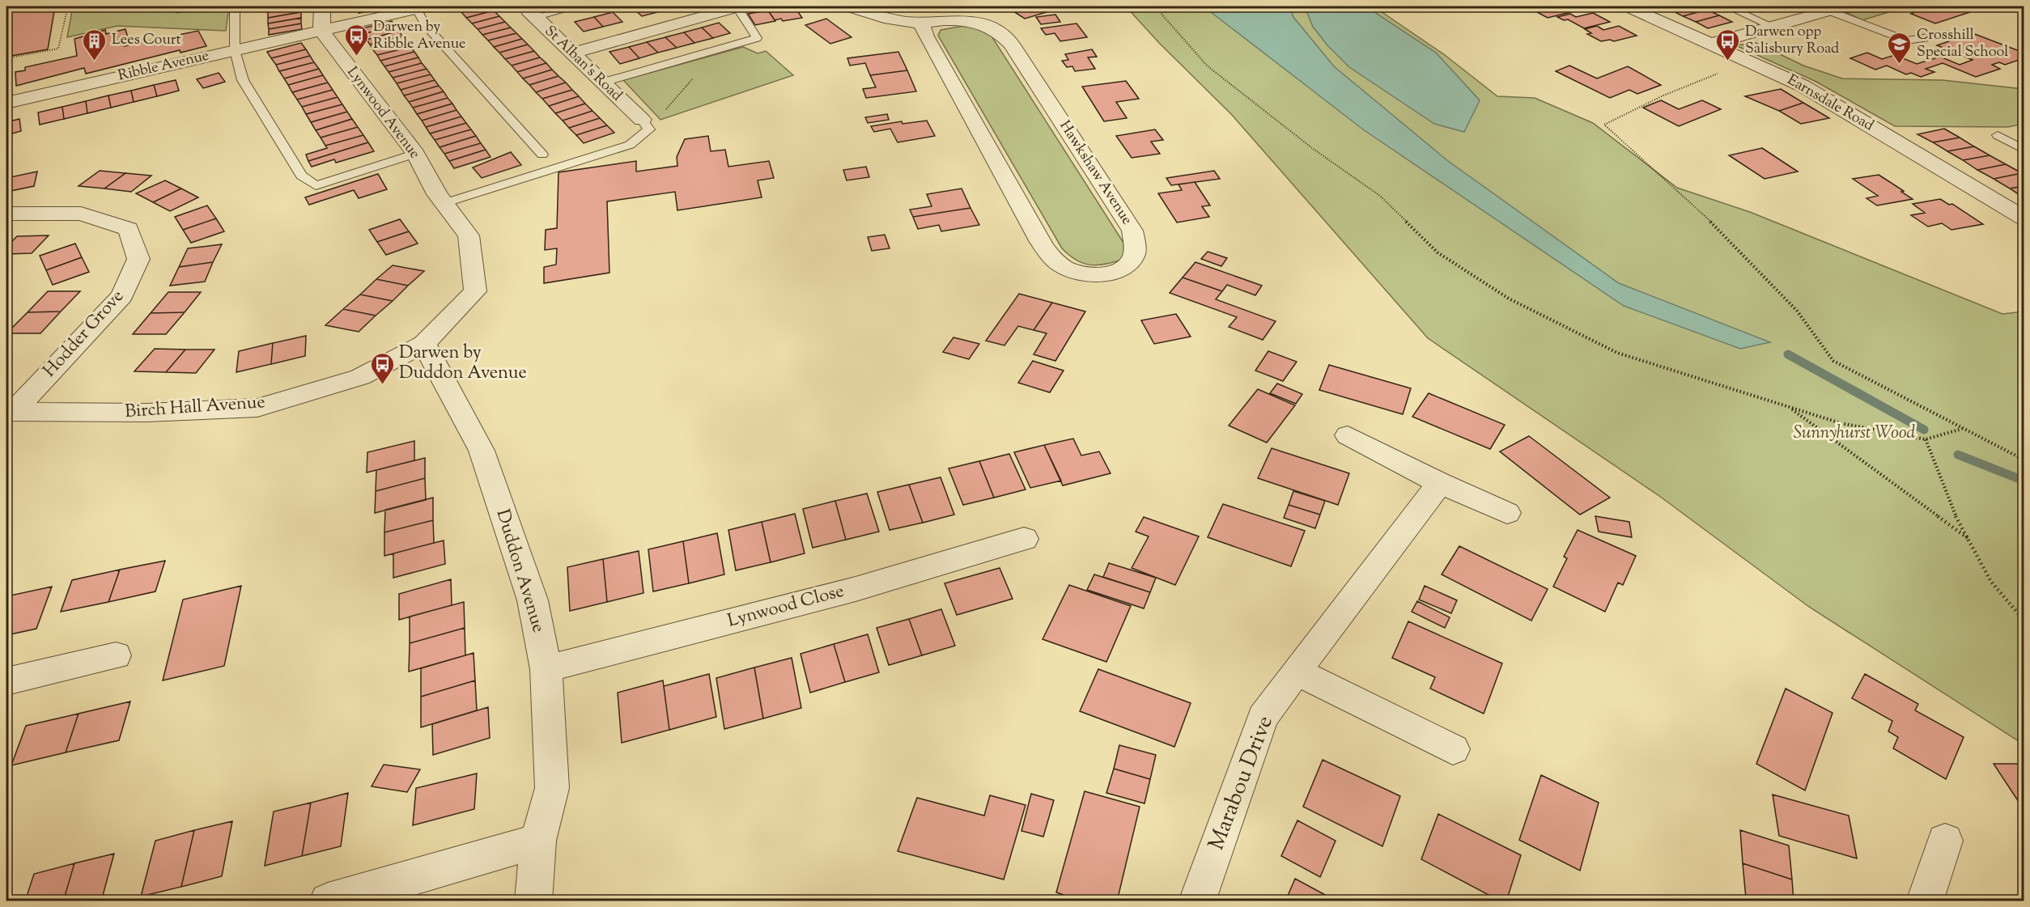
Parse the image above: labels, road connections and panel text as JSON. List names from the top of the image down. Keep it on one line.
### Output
{"streets":{"street":["St Alban's Road","Ribble Avenue","Earnsdale Road","Lynwood Avenue","Hawkshaw Avenue","Hodder Grove","Birch Hall Avenue","Duddon Avenue","Lynwood Close","Marabou Drive"]},"crossings":[["Ribble Avenue","Lynwood Avenue"],["Lynwood Avenue","Birch Hall Avenue"],["Hodder Grove","Birch Hall Avenue"],["Birch Hall Avenue","Duddon Avenue"],["Duddon Avenue","Lynwood Close"]],"parks":["Sunnyhurst Wood"],"places":{"bus stop":["Darwen by Ribble Avenue","Darwen opp Salisbury Road","Darwen by Duddon Avenue"],"building":["Lees Court"],"school or university":["Crosshill Special School"]}}
